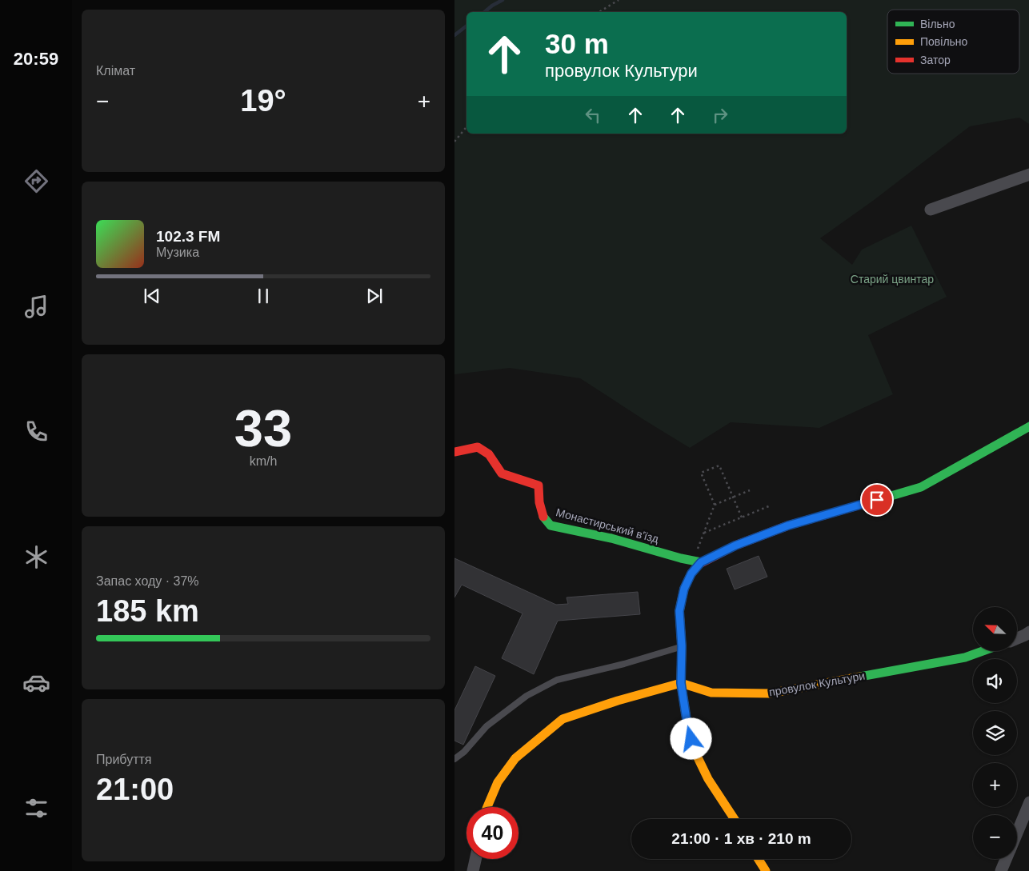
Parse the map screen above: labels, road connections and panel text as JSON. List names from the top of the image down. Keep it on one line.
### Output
{"streets":{"street":["Монастирський в'їзд","провулок Культури"]},"parks":["Старий цвинтар"],"legend":["Вільно","Повільно","Затор"],"north":"top left","page":{"tabs":"20:59","tile":["Клімат",["33","km/h"],["Запас ходу · 37%","185 km"],["Прибуття","21:00"]],"turn":["30 m","провулок Культури"],"heat":["−","19°","+"],"song":["102.3 FM","Музика"],"map_buttons":["+","−"],"limit":"40","trip":"21:00 · 1 хв · 210 m"}}
